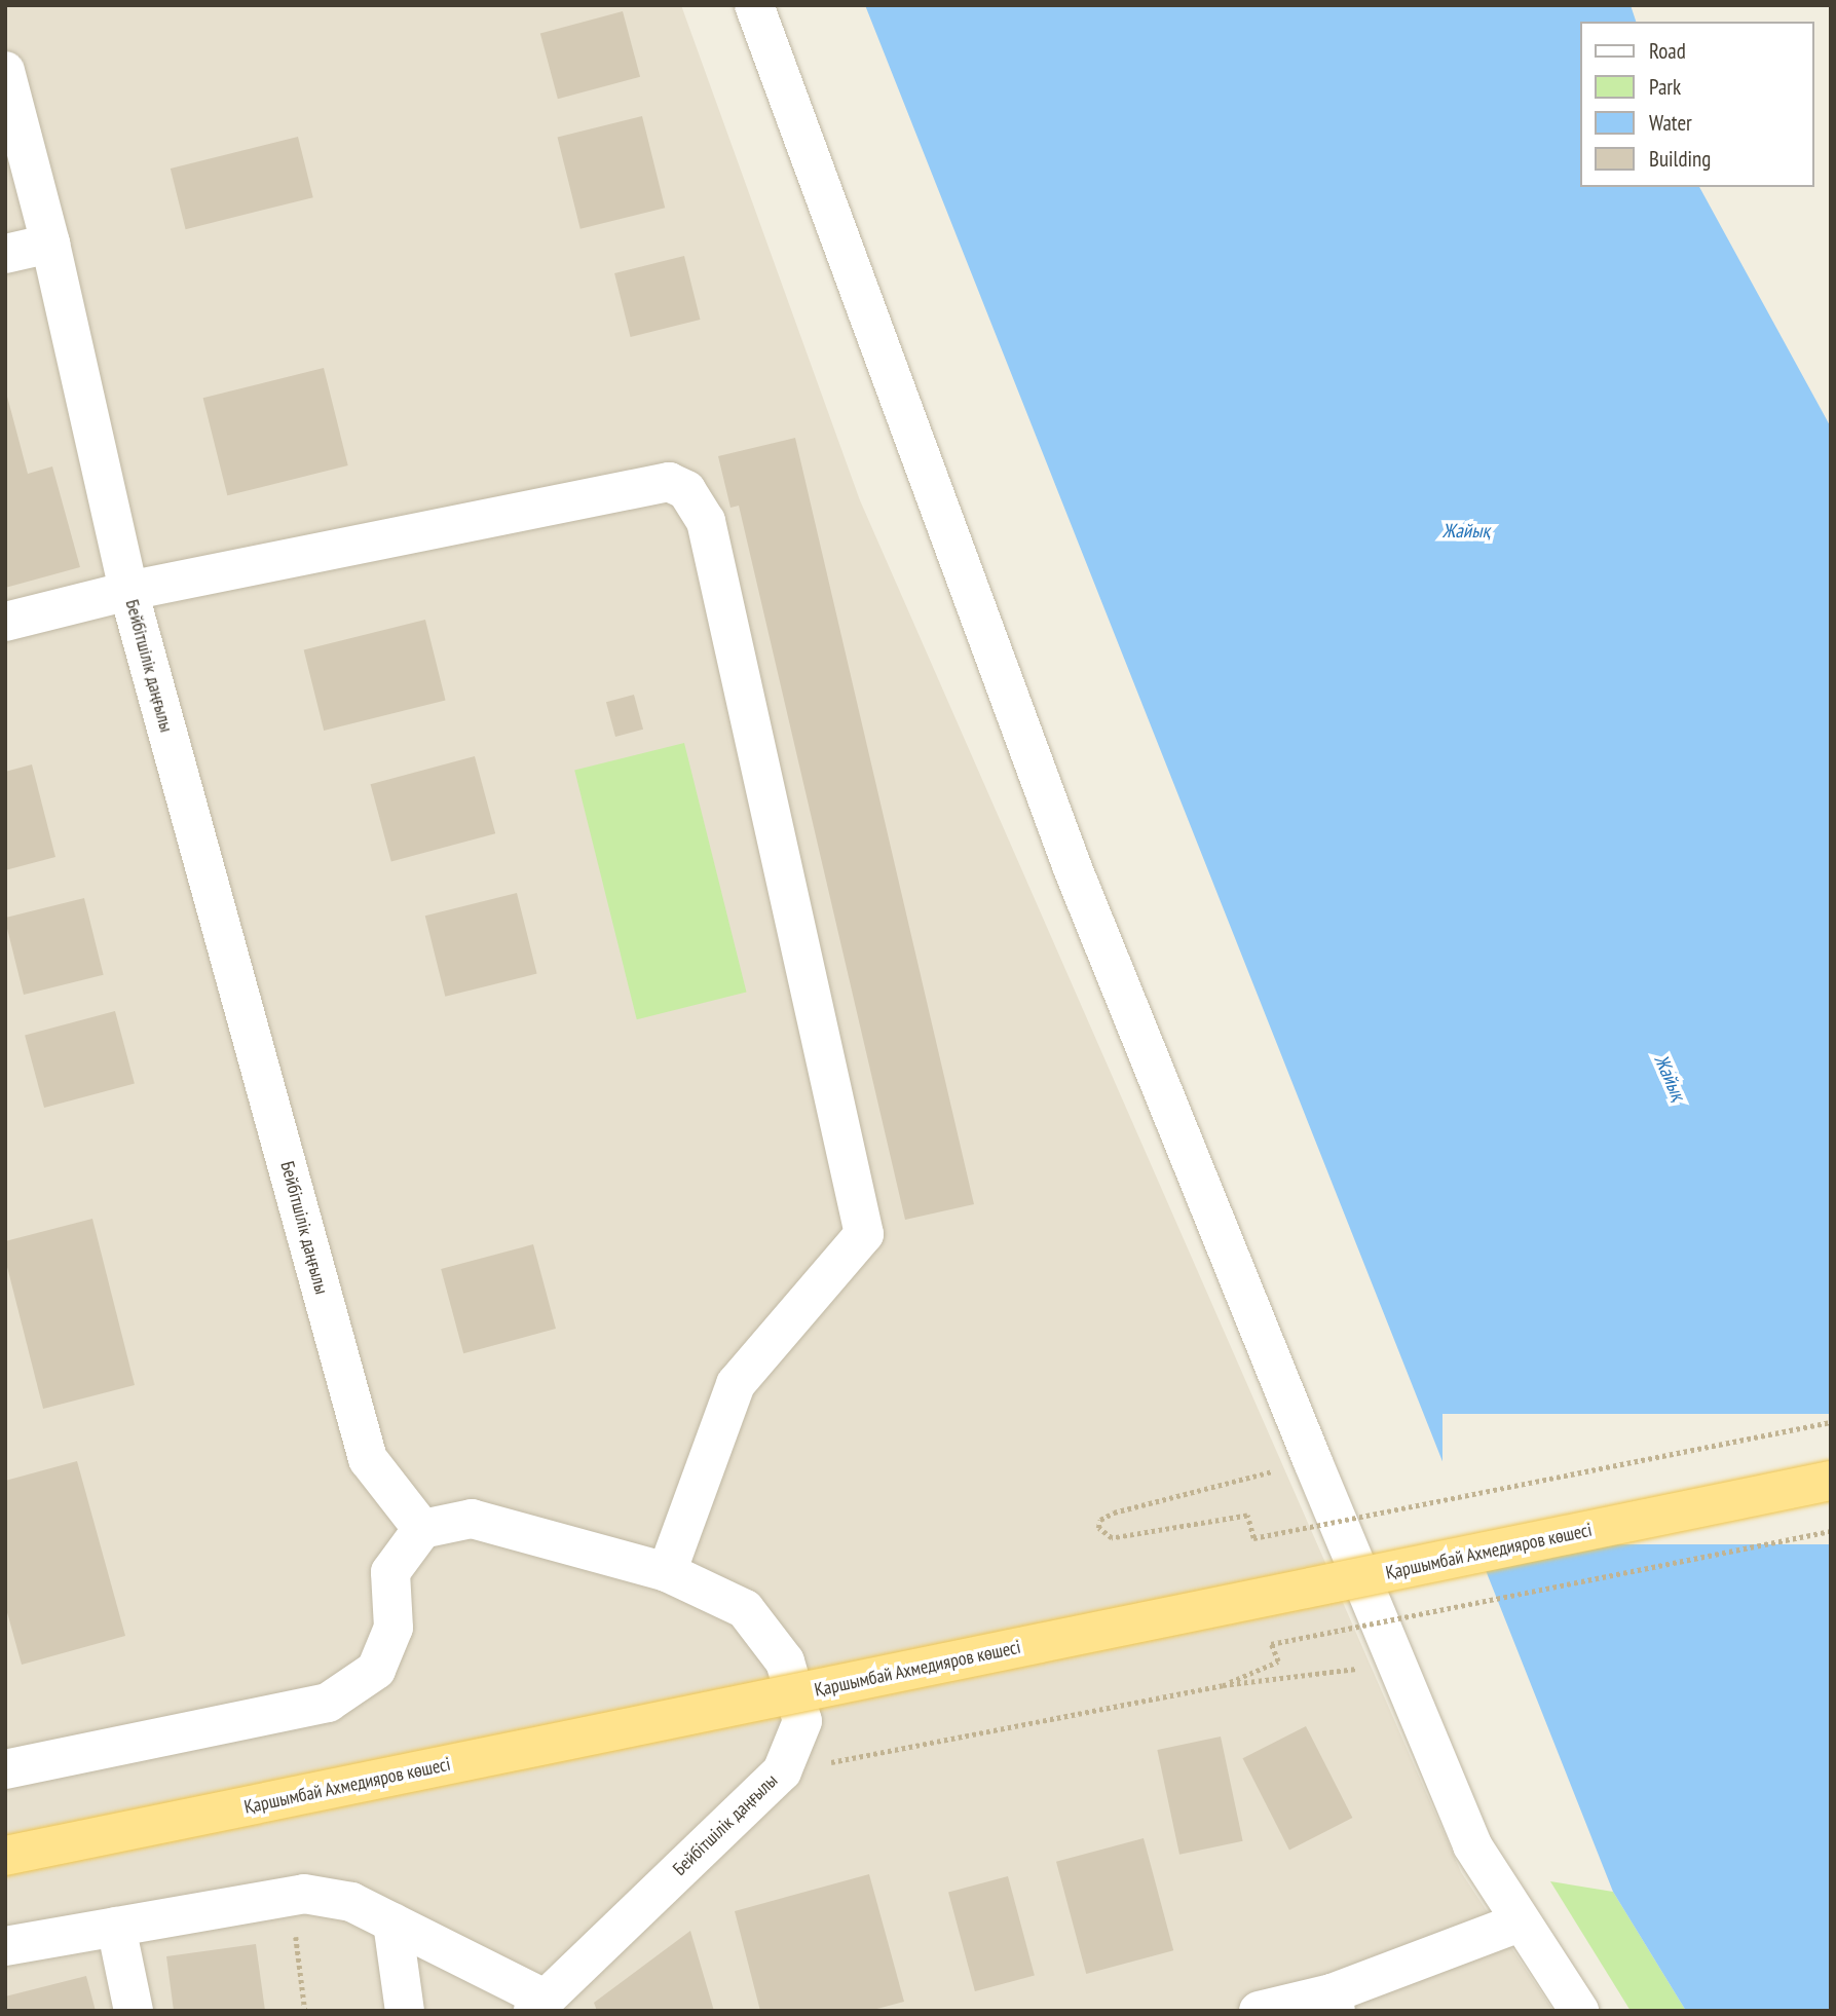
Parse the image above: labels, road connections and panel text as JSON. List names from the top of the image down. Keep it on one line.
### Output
{"streets":{"main road":["Қаршымбай Ахмедияров көшесі"],"street":["Бейбітшілік даңғылы"]},"water":["Жайық"],"legend":["Road","Park","Water","Building"]}
